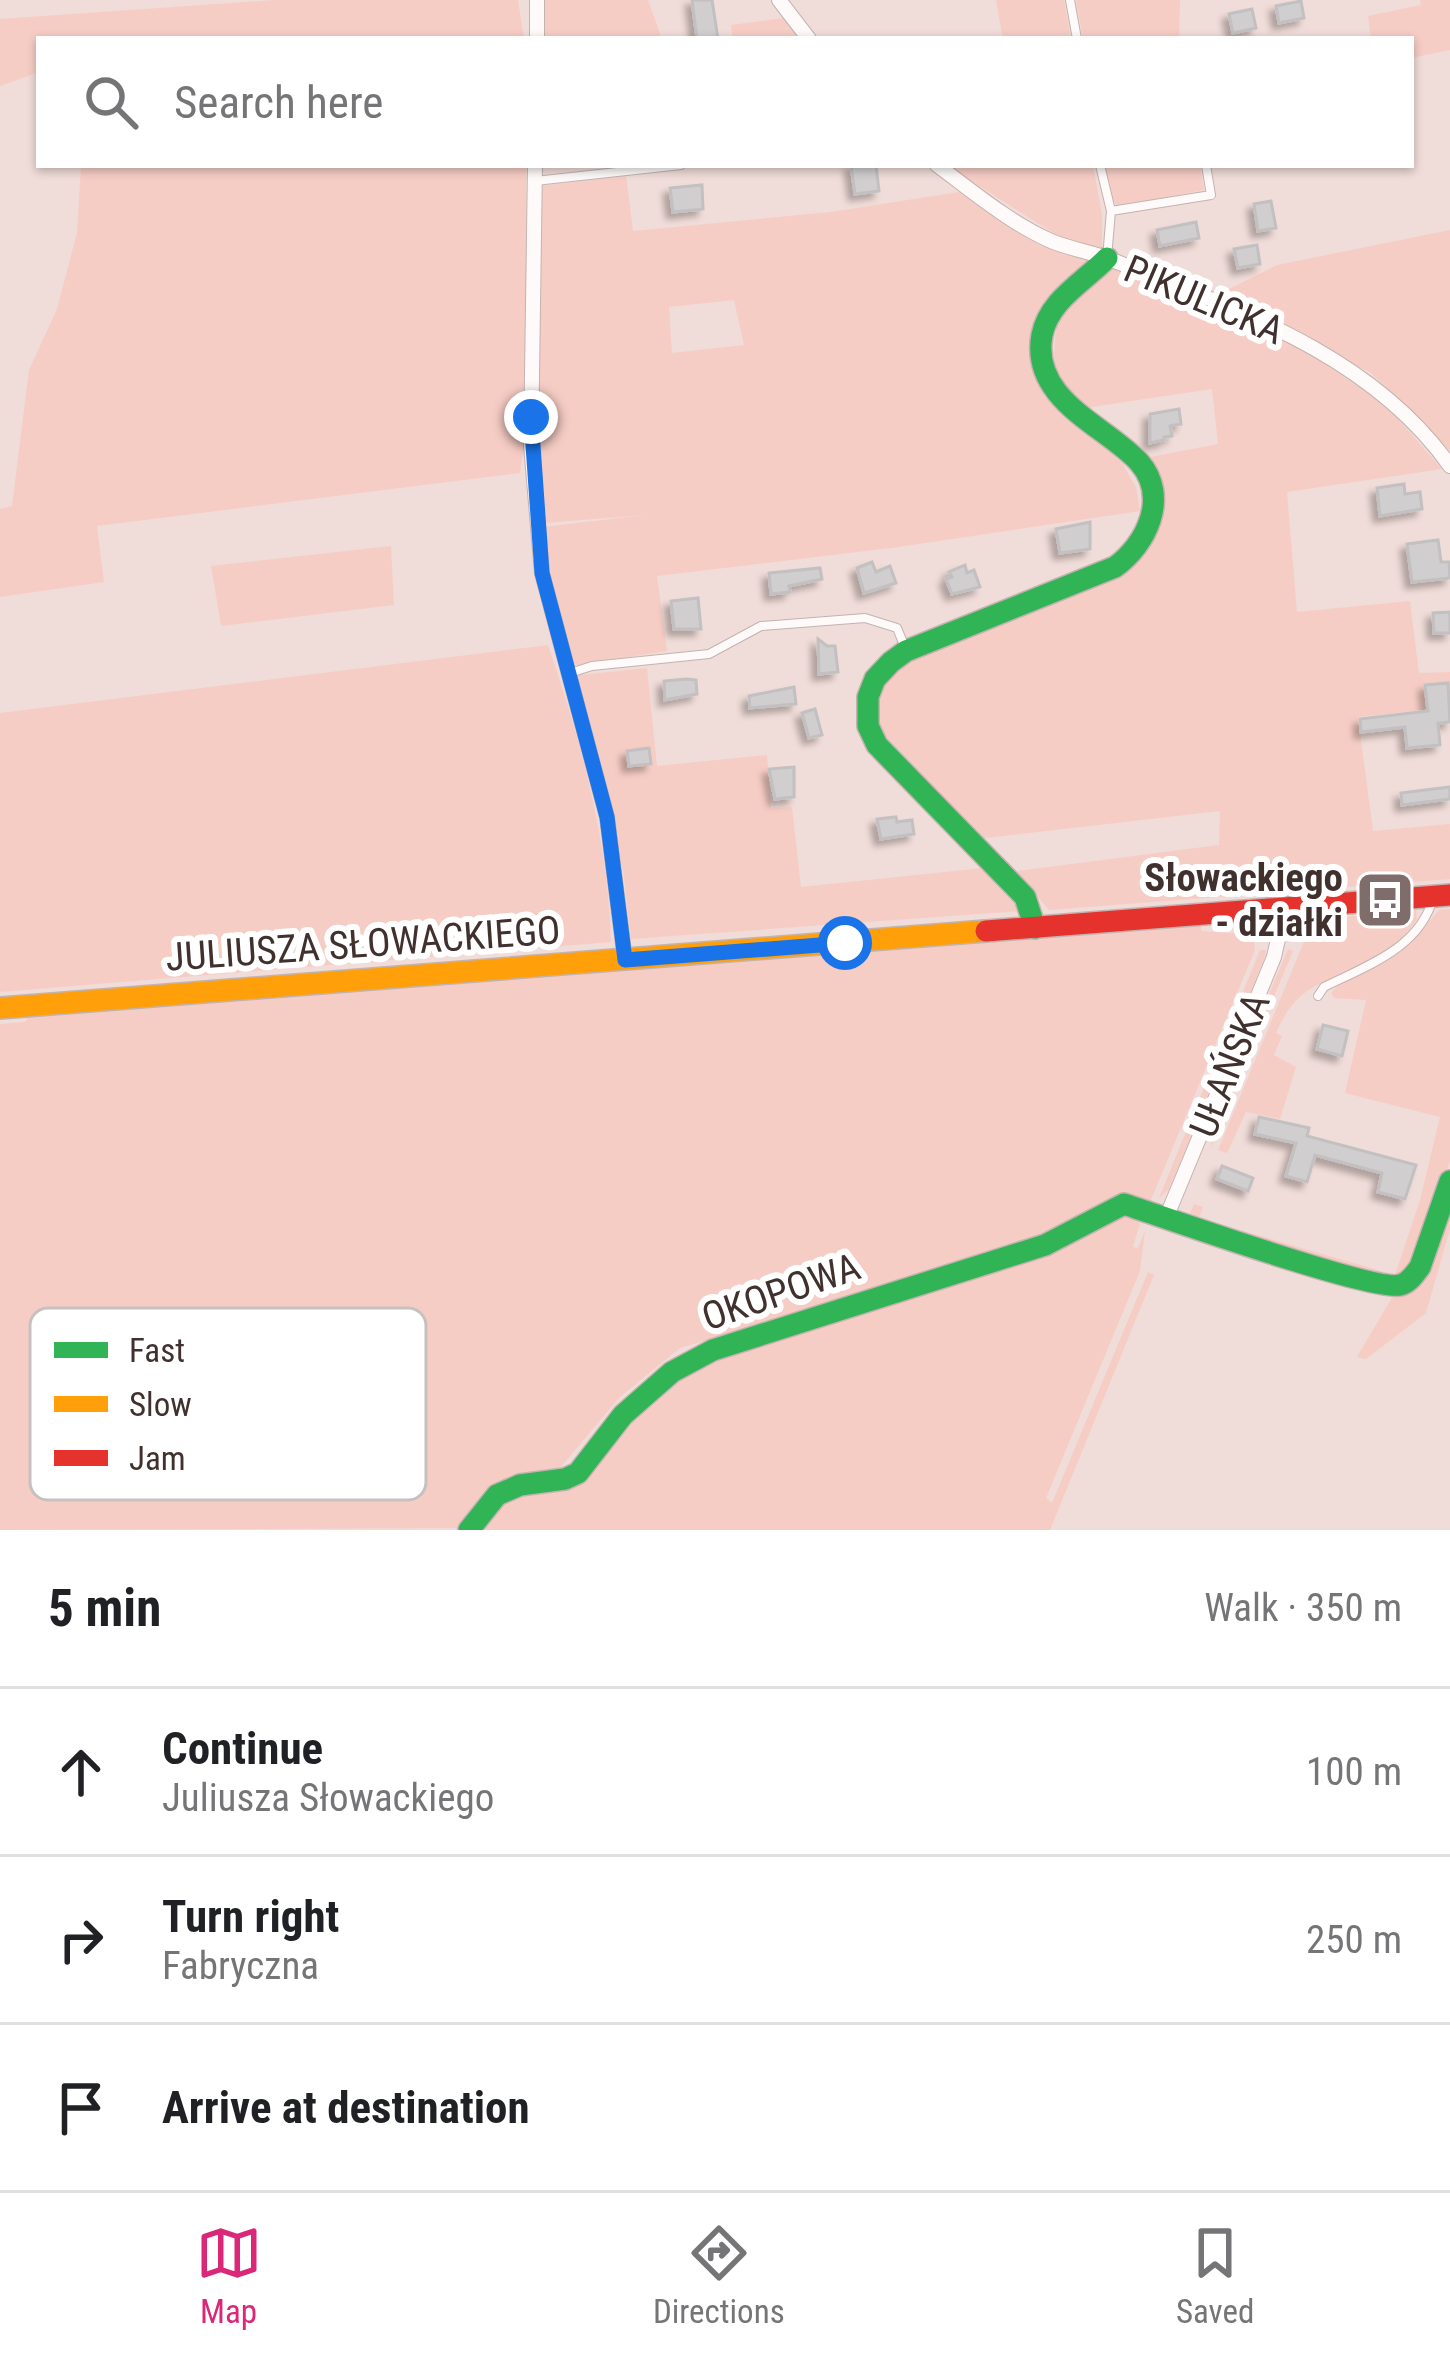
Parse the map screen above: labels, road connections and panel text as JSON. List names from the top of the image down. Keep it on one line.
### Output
{"streets":{"street":["PIKULICKA","JULIUSZA SŁOWACKIEGO","UŁAŃSKA","OKOPOWA"]},"crossings":[["JULIUSZA SŁOWACKIEGO","UŁAŃSKA"],["UŁAŃSKA","OKOPOWA"]],"places":{"bus stop":["Słowackiego - działki"]},"legend":["Fast","Slow","Jam"],"page":{"search":"Search here","heading":["5 min","Walk · 350 m"],"list":[["Continue","Juliusza Słowackiego","100 m"],["Turn right","Fabryczna","250 m"],"Arrive at destination"],"nav":["Map","Directions","Saved"]}}
